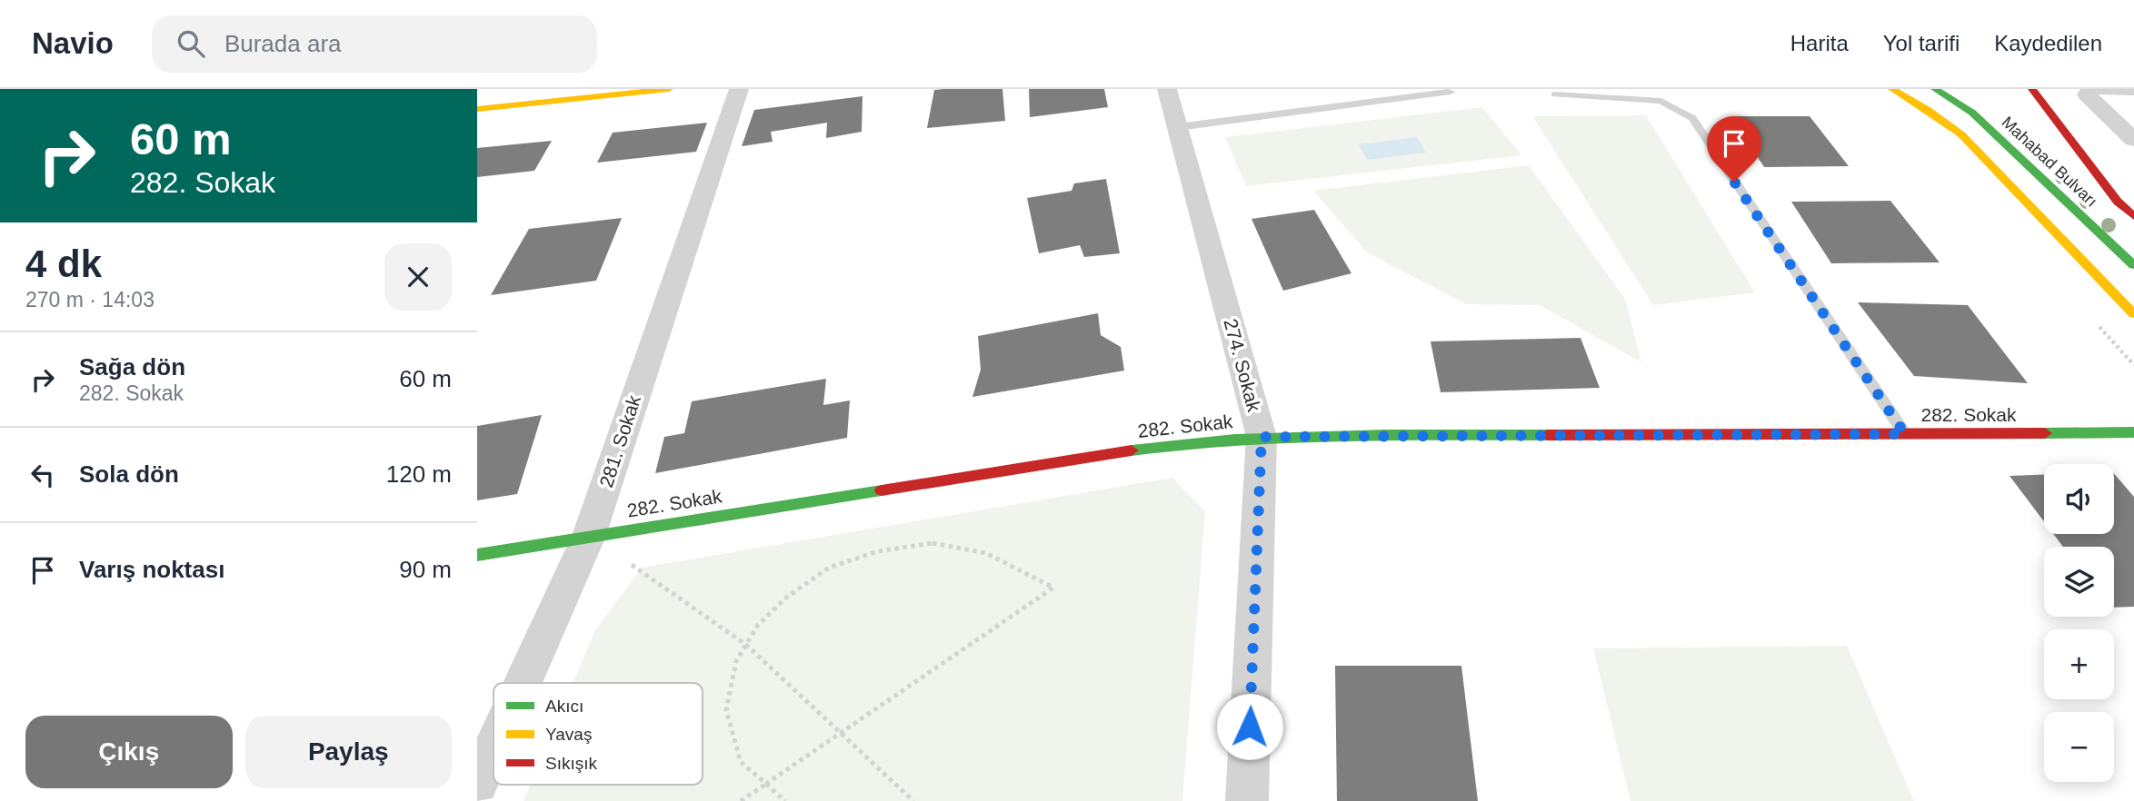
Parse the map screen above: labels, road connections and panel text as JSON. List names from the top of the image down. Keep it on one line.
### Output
{"streets":{"main road":["Mahabad Bulvarı","282. Sokak"],"street":["274. Sokak","281. Sokak"]},"crossings":[["274. Sokak","282. Sokak"],["282. Sokak","281. Sokak"]],"legend":["Akıcı","Yavaş","Sıkışık"],"page":{"header":"Navio","search":"Burada ara","nav":["Harita","Yol tarifi","Kaydedilen"],"turn":["60 m","282. Sokak"],"heading":["4 dk","270 m · 14:03"],"list":[{"name":"Sağa dön","note":"282. Sokak","value":"60 m"},{"name":"Sola dön","value":"120 m"},{"name":"Varış noktası","value":"90 m"}],"map_buttons":["+","−"],"buttons":["Çıkış","Paylaş"]}}
